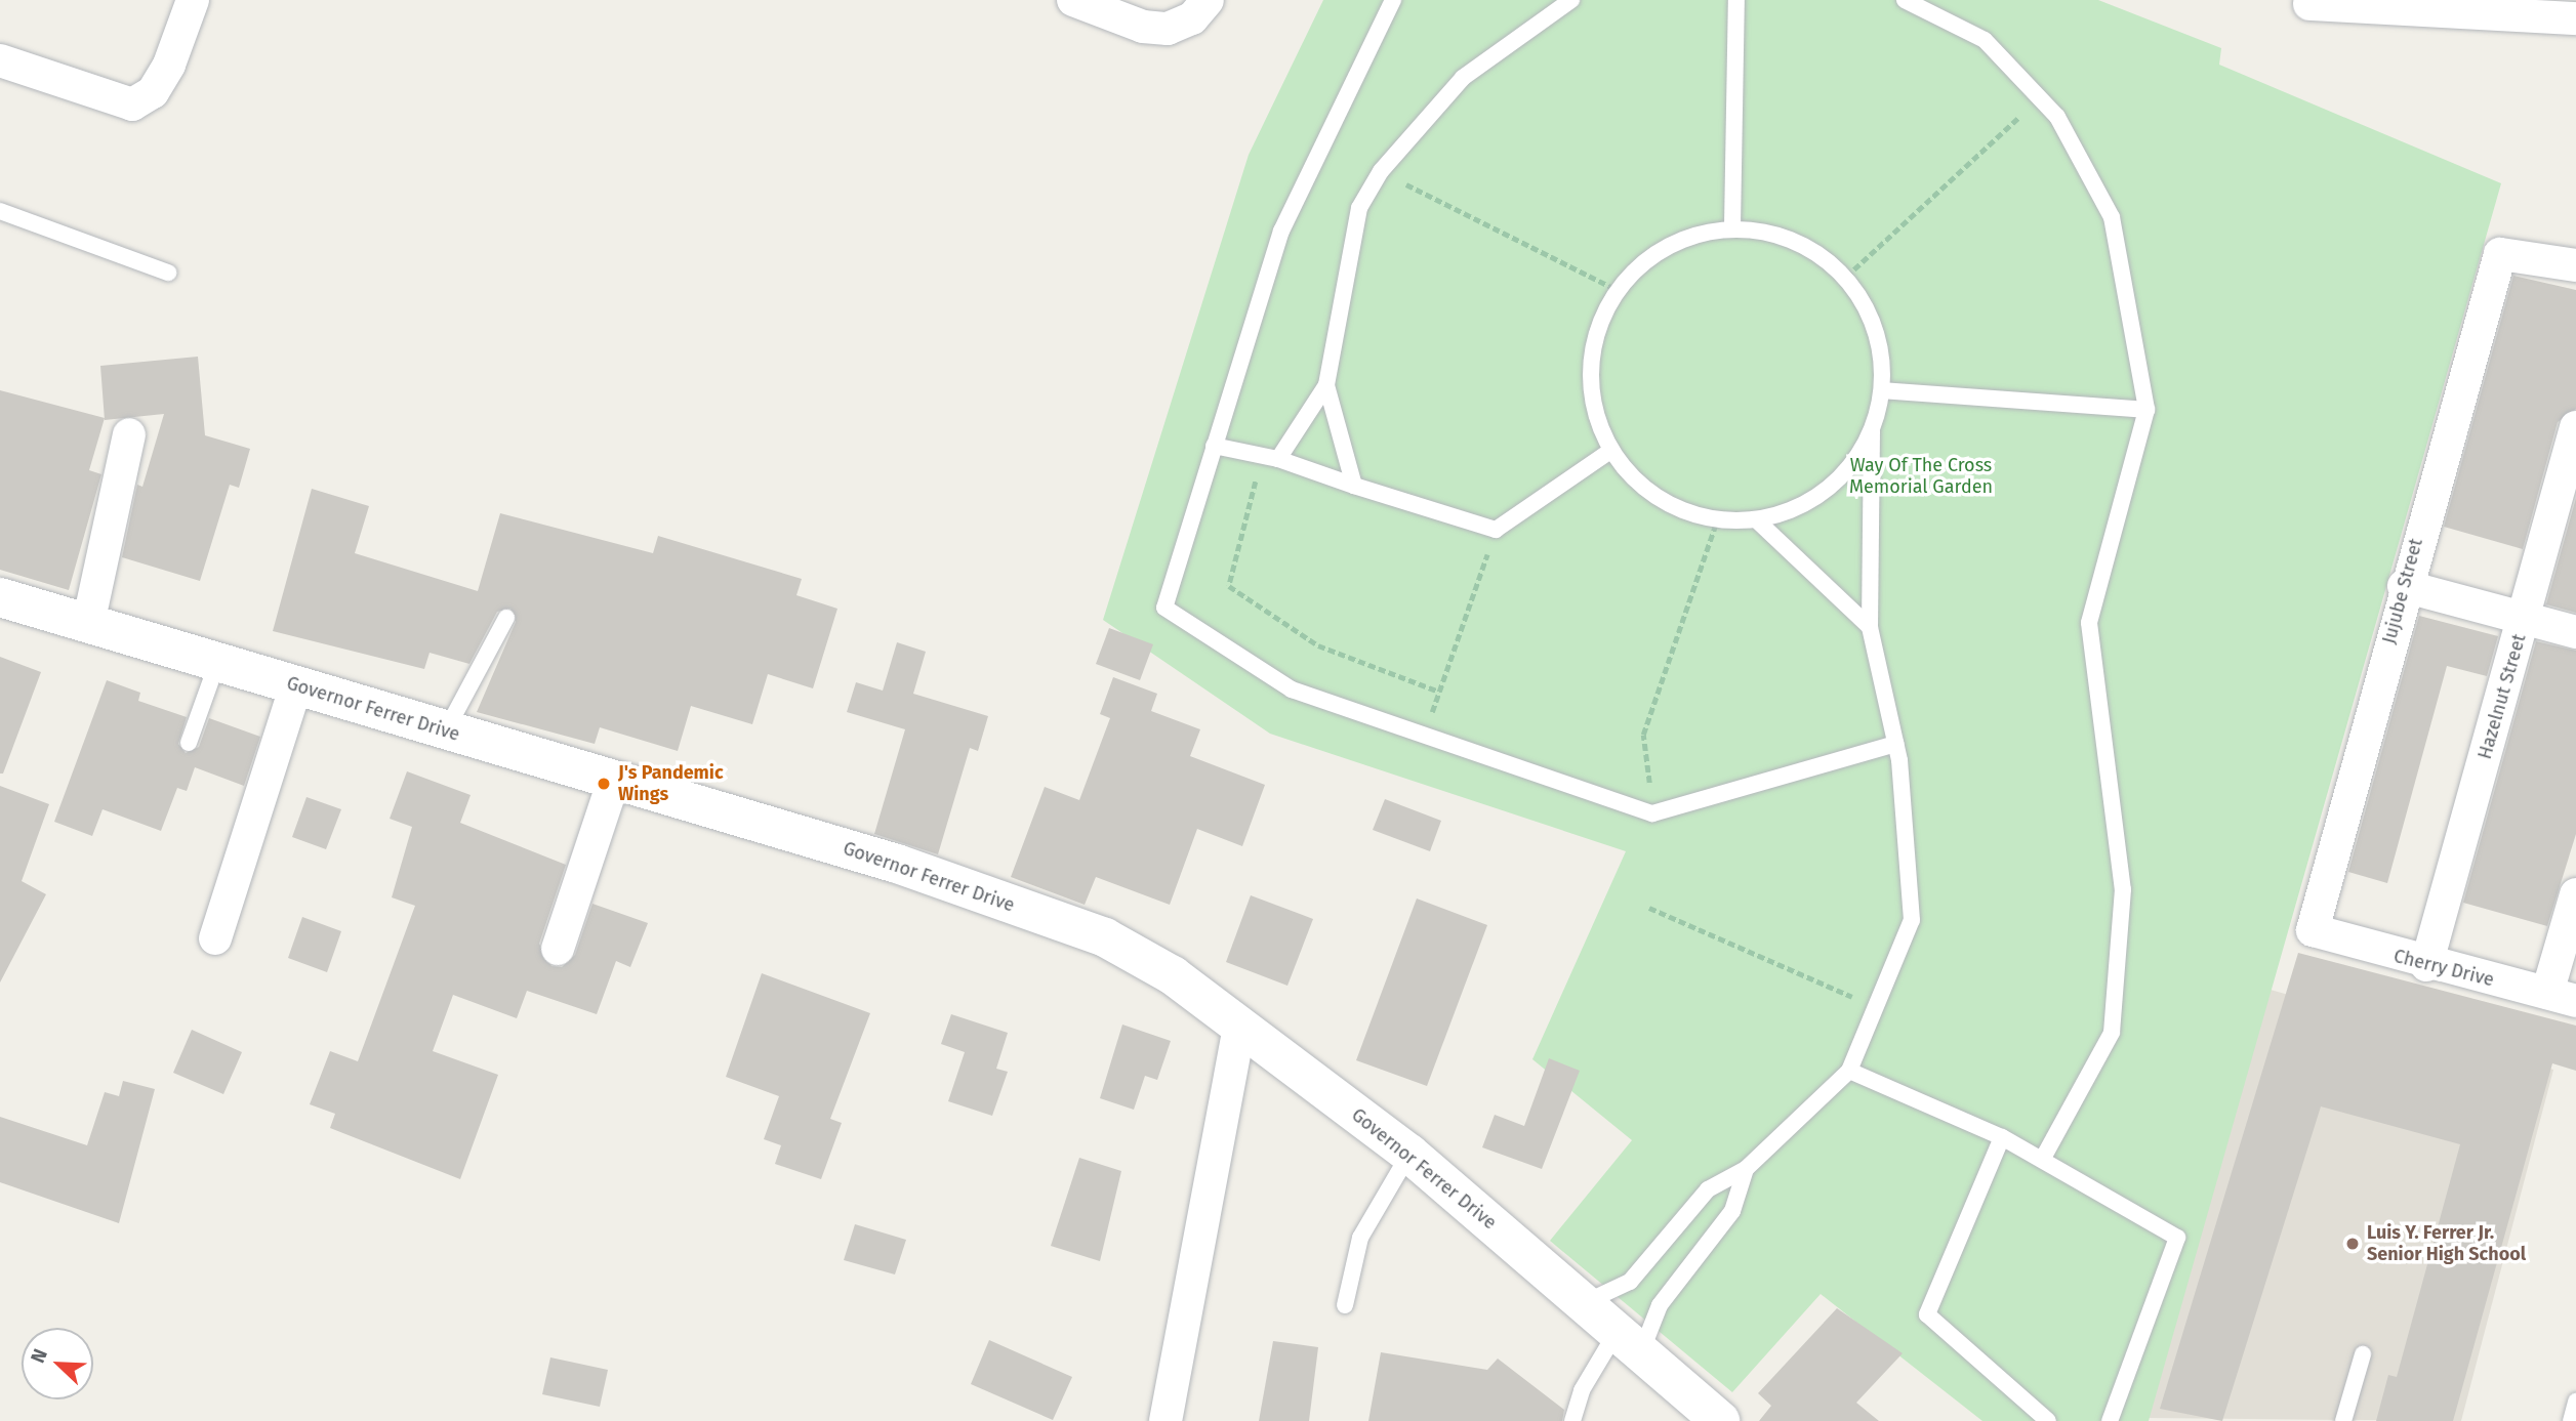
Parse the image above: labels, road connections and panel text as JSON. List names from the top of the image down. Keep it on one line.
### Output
{"streets":{"main road":["Governor Ferrer Drive"],"street":["Jujube Street","Hazelnut Street","Cherry Drive"]},"crossings":[["Jujube Street","Cherry Drive"],["Hazelnut Street","Cherry Drive"]],"parks":["Way Of The Cross Memorial Garden"],"places":["J's Pandemic Wings","Luis Y. Ferrer Jr. Senior High School"],"north":"top left"}
